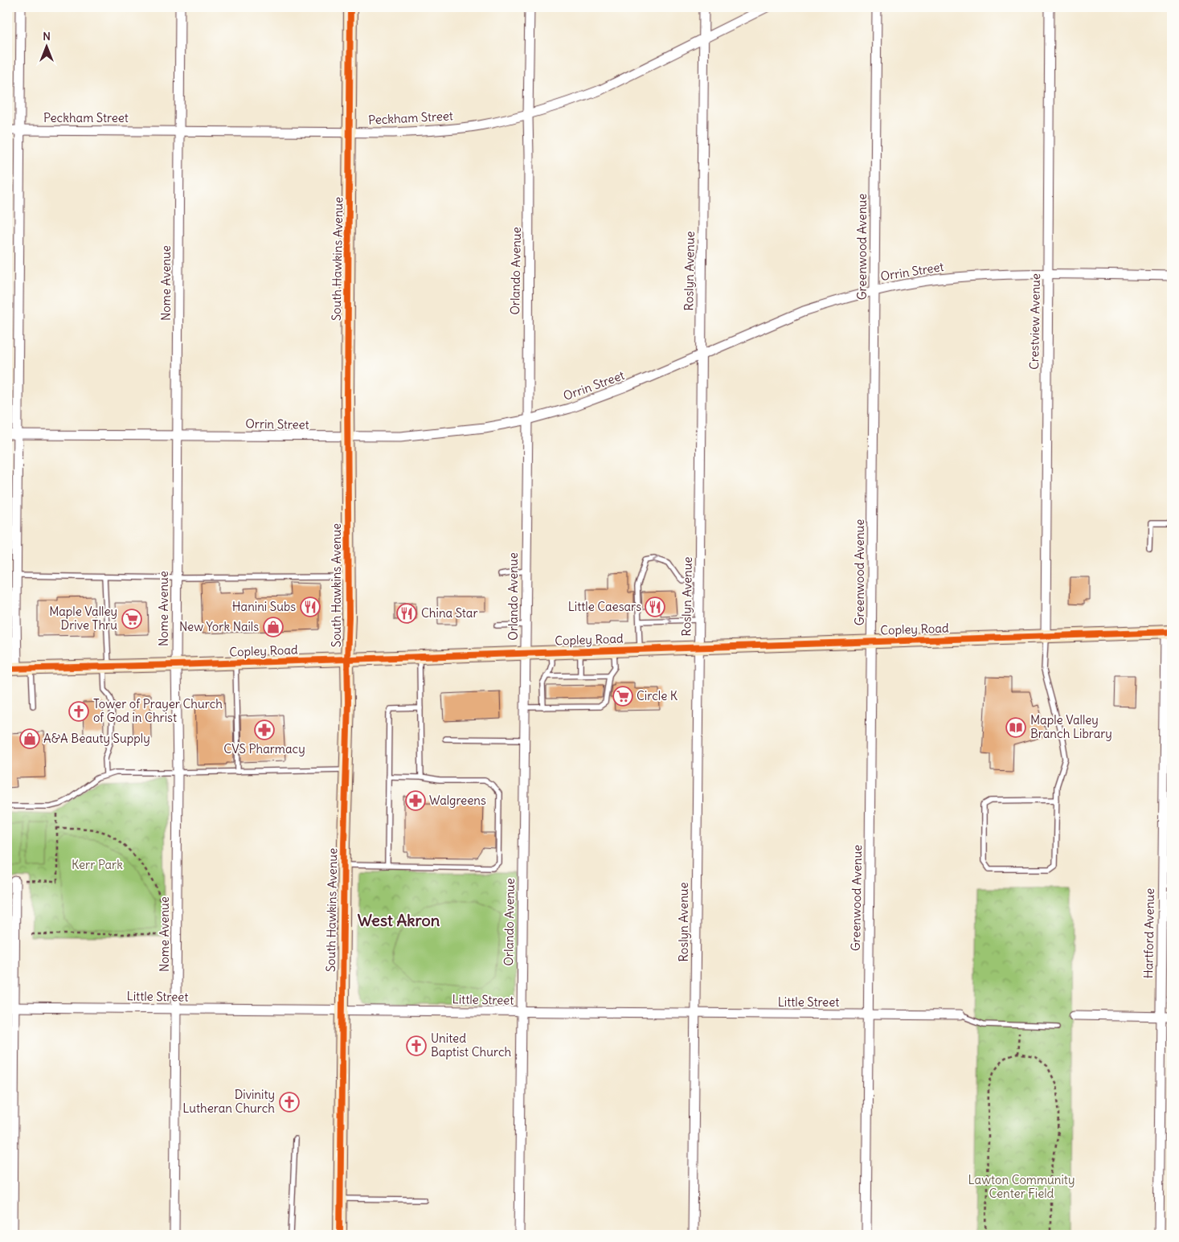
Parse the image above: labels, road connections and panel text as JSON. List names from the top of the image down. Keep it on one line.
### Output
{"streets":{"main road":["South Hawkins Avenue","Copley Road"],"street":["Peckham Street","Greenwood Avenue","Orlando Avenue","Roslyn Avenue","Orrin Street","Nome Avenue","Crestview Avenue","Hartford Avenue","Little Street"]},"crossings":[["Peckham Street","South Hawkins Avenue"],["Peckham Street","Orlando Avenue"],["Peckham Street","Roslyn Avenue"],["Peckham Street","Nome Avenue"],["Greenwood Avenue","Orrin Street"],["Greenwood Avenue","Copley Road"],["Greenwood Avenue","Little Street"],["South Hawkins Avenue","Orrin Street"],["South Hawkins Avenue","Copley Road"],["South Hawkins Avenue","Little Street"],["Orlando Avenue","Orrin Street"],["Orlando Avenue","Copley Road"],["Orlando Avenue","Little Street"],["Roslyn Avenue","Orrin Street"],["Roslyn Avenue","Copley Road"],["Roslyn Avenue","Little Street"],["Orrin Street","Nome Avenue"],["Orrin Street","Crestview Avenue"],["Nome Avenue","Copley Road"],["Nome Avenue","Little Street"],["Crestview Avenue","Copley Road"],["Copley Road","Hartford Avenue"]],"districts":["West Akron"],"parks":["Kerr Park","Lawton Community Center Field"],"places":{"restaurant":["Hanini Subs","Little Caesars","China Star"],"supermarket":["Maple Valley Drive Thru","Circle K"],"shop":["New York Nails","A&A Beauty Supply"],"church":["Tower of Prayer Church of God in Christ","United Baptist Church","Divinity Lutheran Church"],"library":["Maple Valley Branch Library"],"pharmacy":["CVS Pharmacy","Walgreens"]},"north":"top"}
